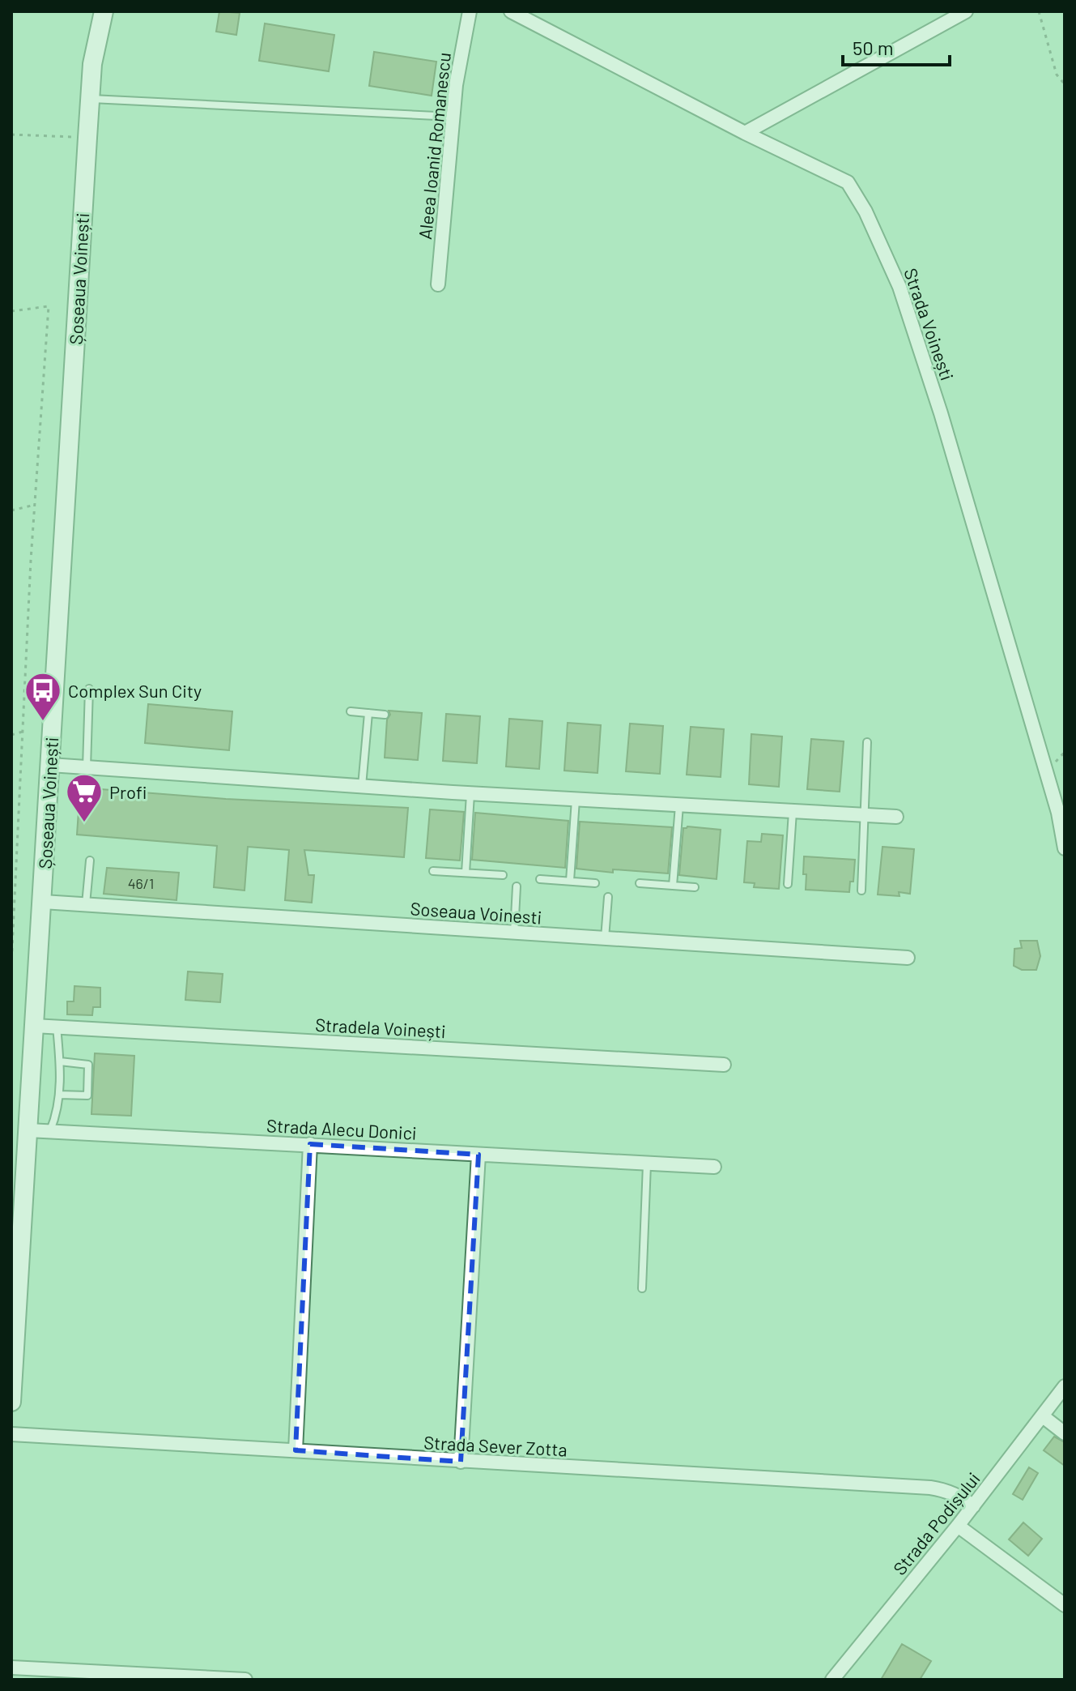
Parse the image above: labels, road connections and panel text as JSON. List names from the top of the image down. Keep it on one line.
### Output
{"streets":{"main road":["Șoseaua Voinești"],"street":["Aleea Ioanid Romanescu","Strada Voinești","Soseaua Voinesti","Stradela Voinești","Strada Alecu Donici","Strada Sever Zotta","Strada Podișului"]},"crossings":[["Șoseaua Voinești","Soseaua Voinesti"],["Șoseaua Voinești","Stradela Voinești"],["Șoseaua Voinești","Strada Alecu Donici"],["Strada Sever Zotta","Strada Podișului"]],"places":{"bus stop":["Complex Sun City"],"supermarket":["Profi"]},"house_numbers":["46/1"],"scale_bar":"50 m"}
